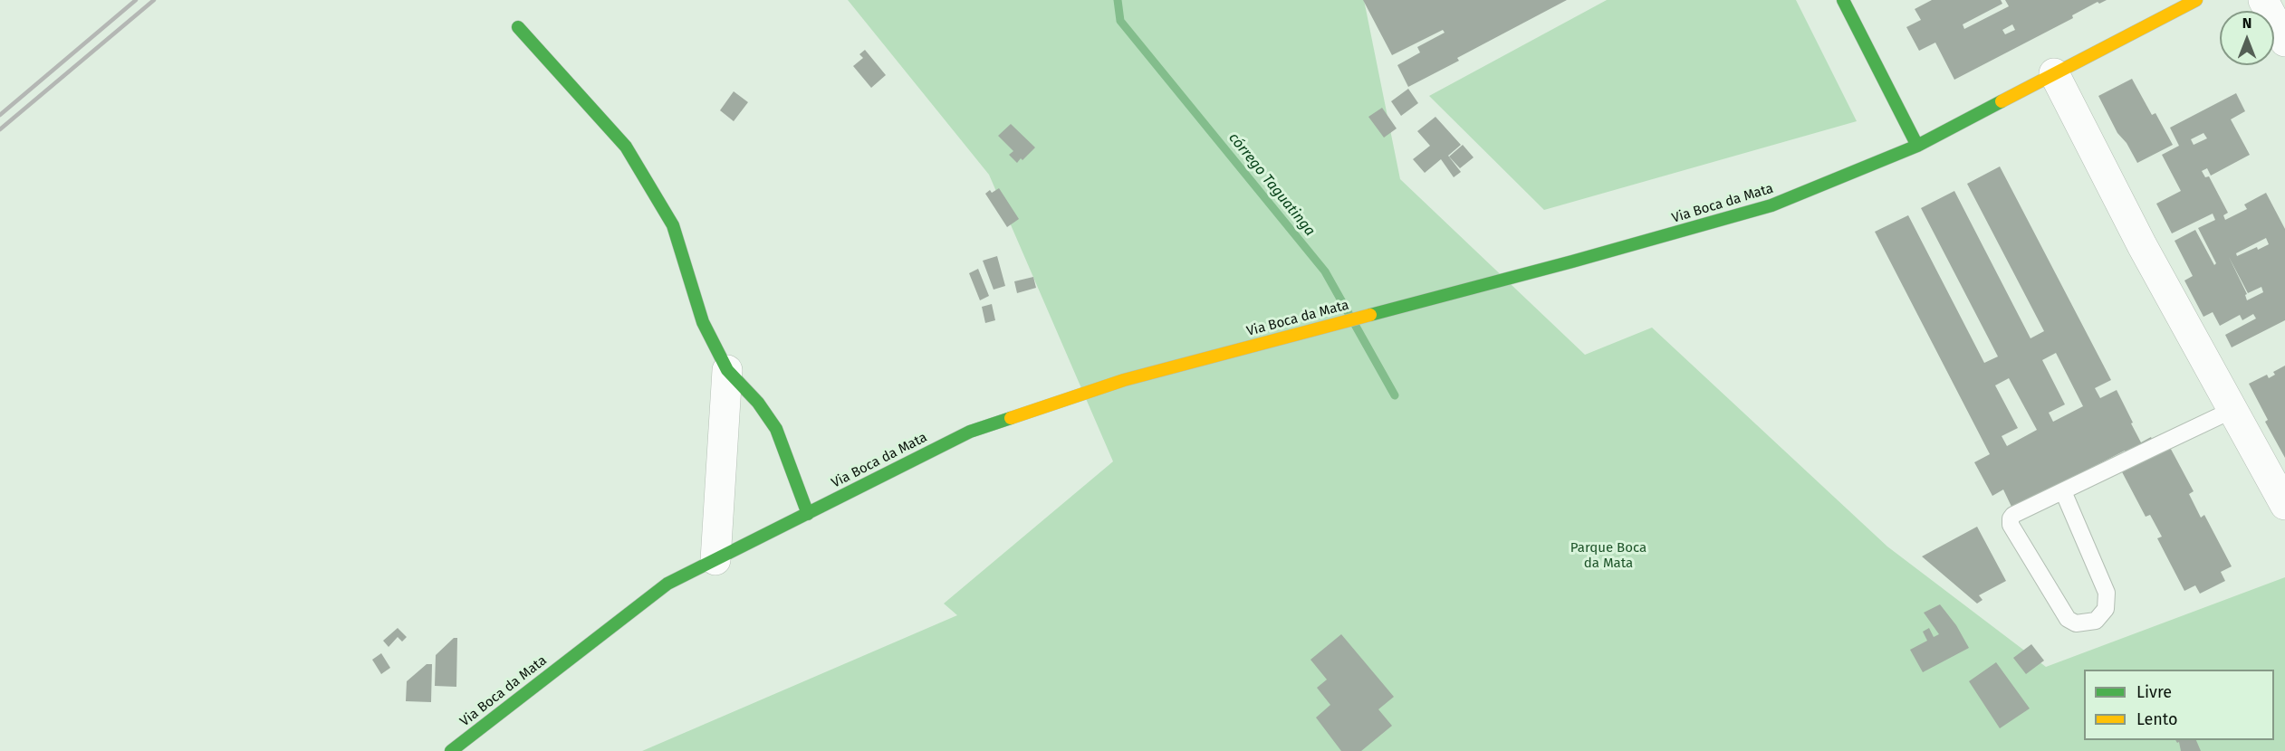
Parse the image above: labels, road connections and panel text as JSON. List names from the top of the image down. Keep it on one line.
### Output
{"streets":{"street":["Via Boca da Mata"]},"water":["córrego Taguatinga"],"parks":["Parque Boca da Mata"],"legend":["Livre","Lento"],"north":"top"}
